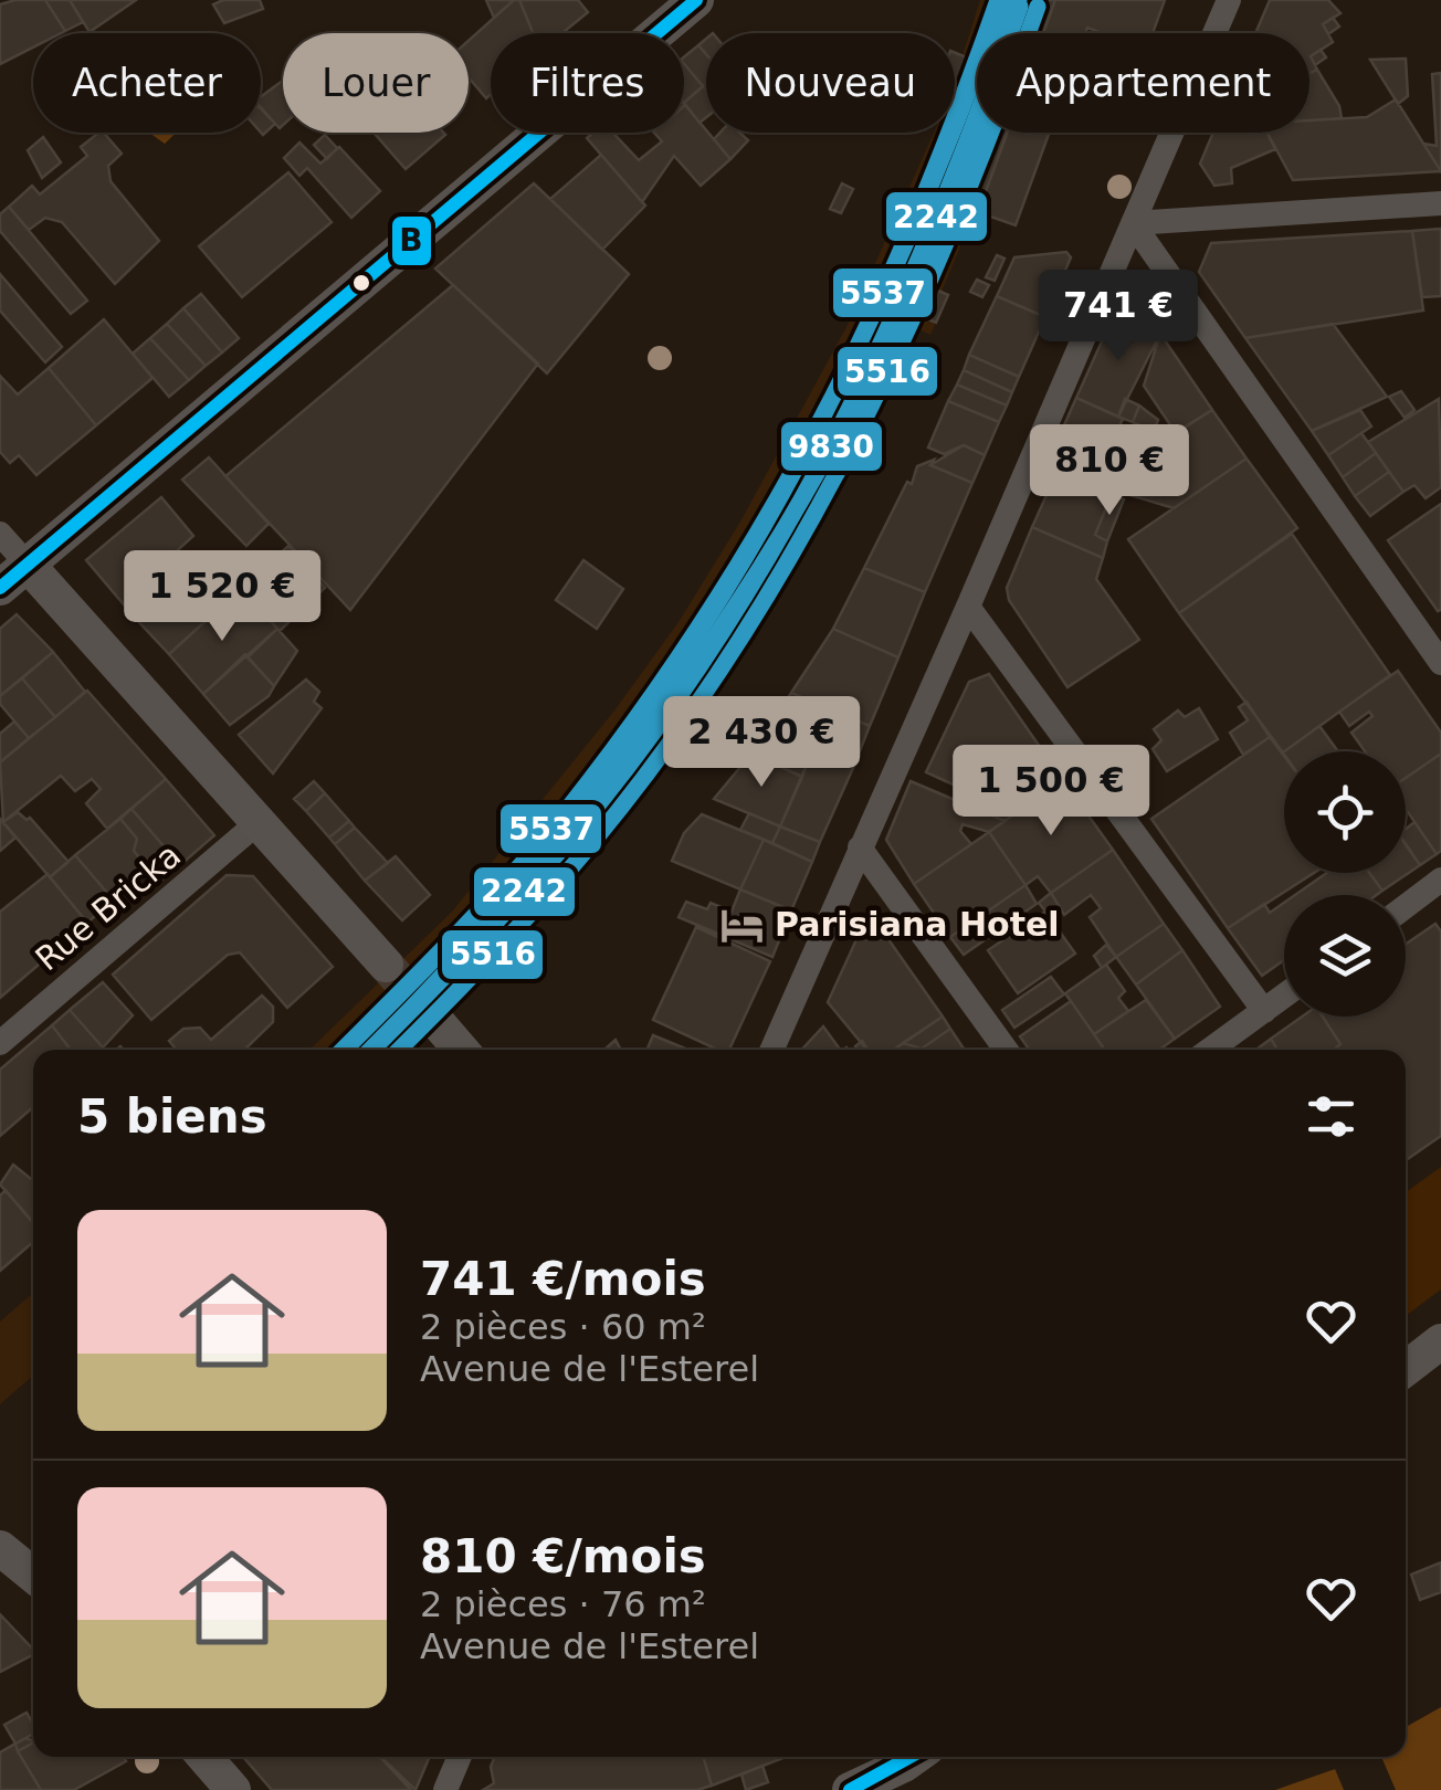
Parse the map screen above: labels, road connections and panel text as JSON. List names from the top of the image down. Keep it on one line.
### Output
{"streets":{"street":["Rue Bricka"]},"places":{"hotel":["Parisiana Hotel"]},"lines":["transit line 5537","transit line 2242","transit line B","transit line 5516","transit line 9830"],"page":{"chip":["Acheter","Louer","Filtres","Nouveau","Appartement"],"price":["741 €","810 €","1 520 €","2 430 €","1 500 €"],"heading":"5 biens","list":[{"name":"741 €/mois","note":"2 pièces · 60 m² · Avenue de l'Esterel"},{"name":"810 €/mois","note":"2 pièces · 76 m² · Avenue de l'Esterel"}]}}
